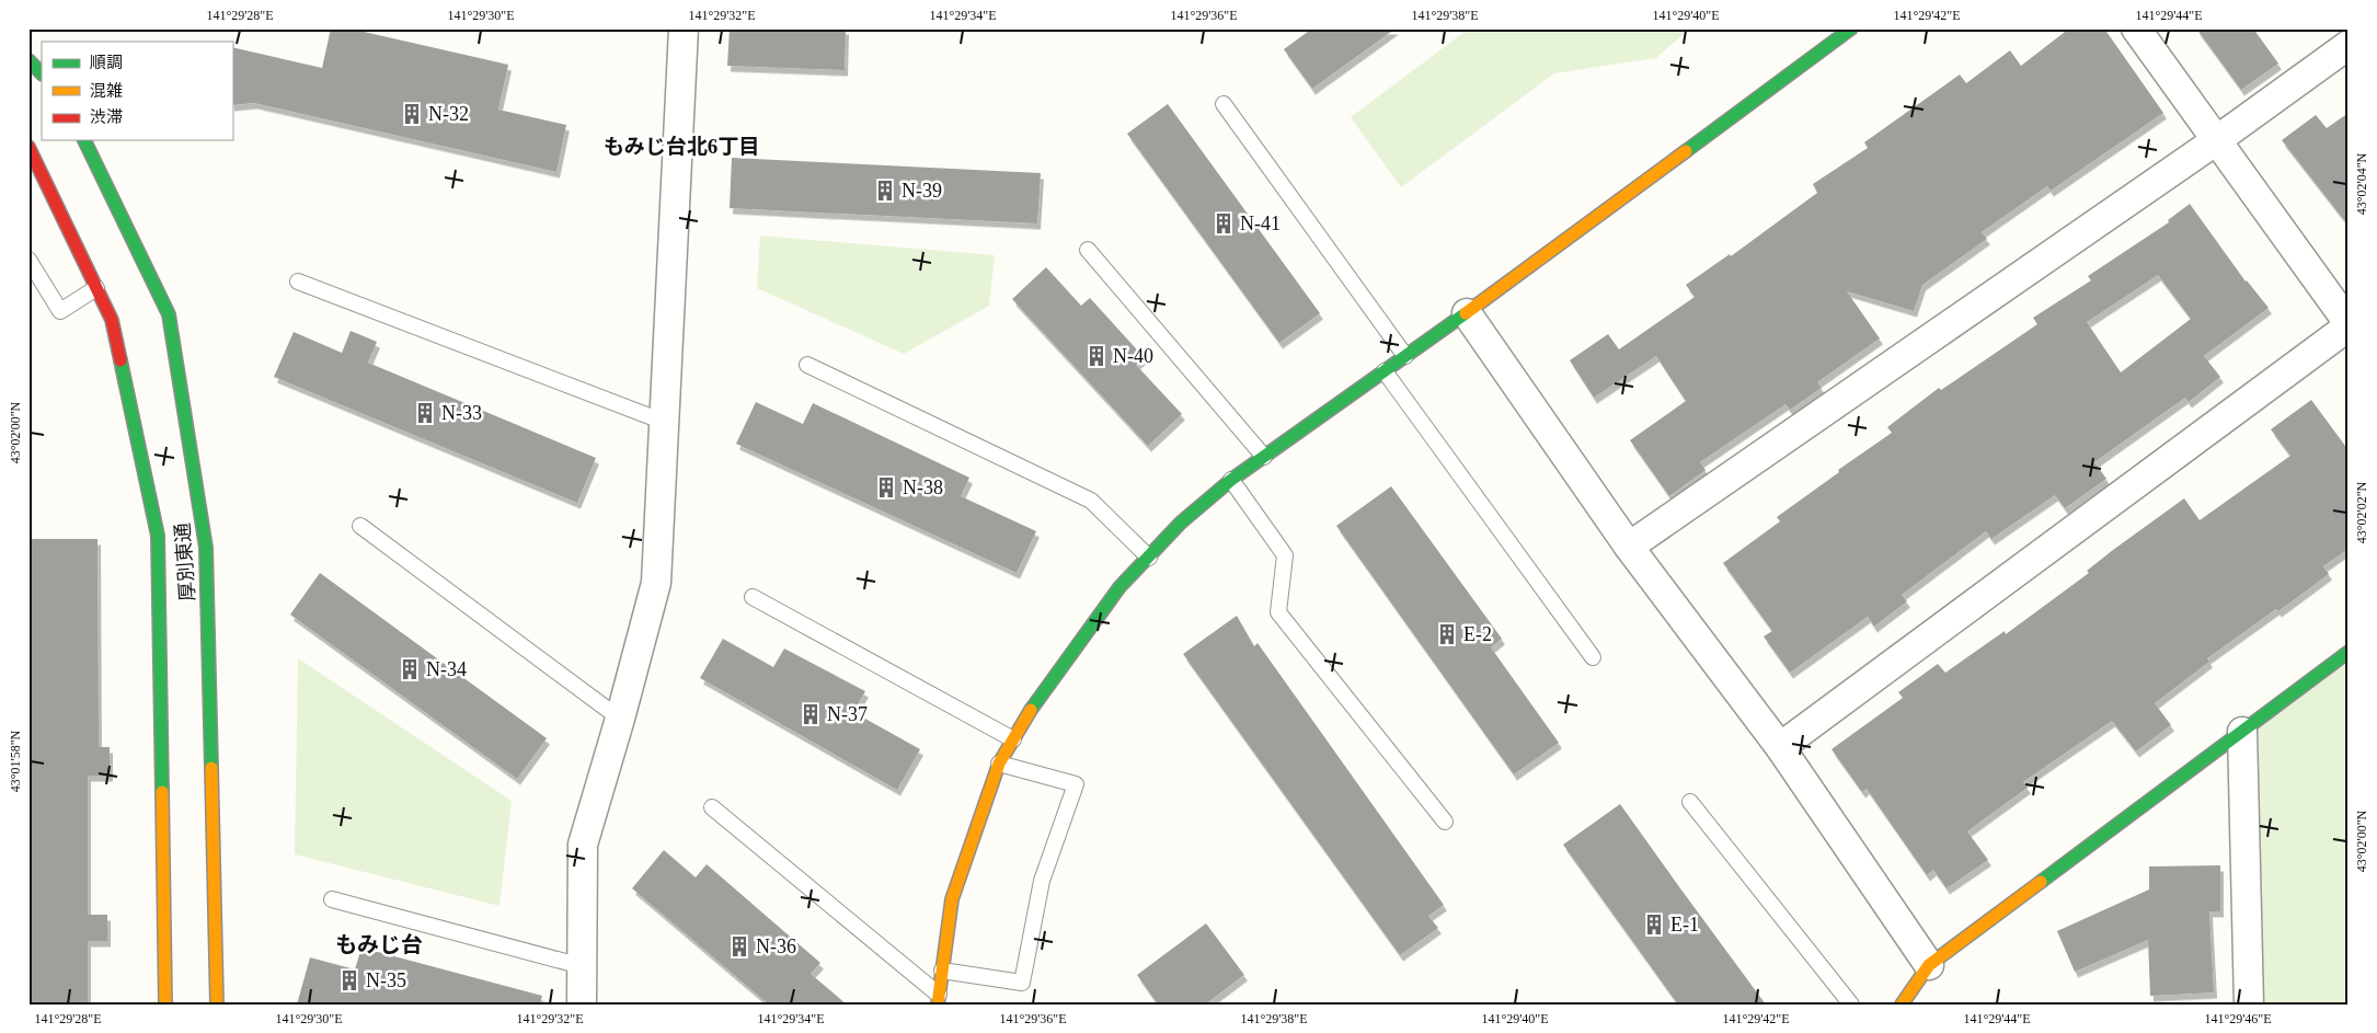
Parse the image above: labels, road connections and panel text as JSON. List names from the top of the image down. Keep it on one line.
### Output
{"streets":{"street":["厚別東通"]},"districts":["もみじ台北6丁目","もみじ台"],"places":{"building":["N-32","N-39","N-41","N-40","N-33","N-38","E-2","N-34","N-37","E-1","N-36","N-35"]},"legend":["順調","混雑","渋滞"],"coordinates":["141°29'28\"E","141°29'30\"E","141°29'32\"E","141°29'34\"E","141°29'36\"E","141°29'38\"E","141°29'40\"E","141°29'42\"E","141°29'44\"E","43°02'04\"N","43°02'00\"N","43°02'02\"N","43°01'58\"N","141°29'46\"E"]}
